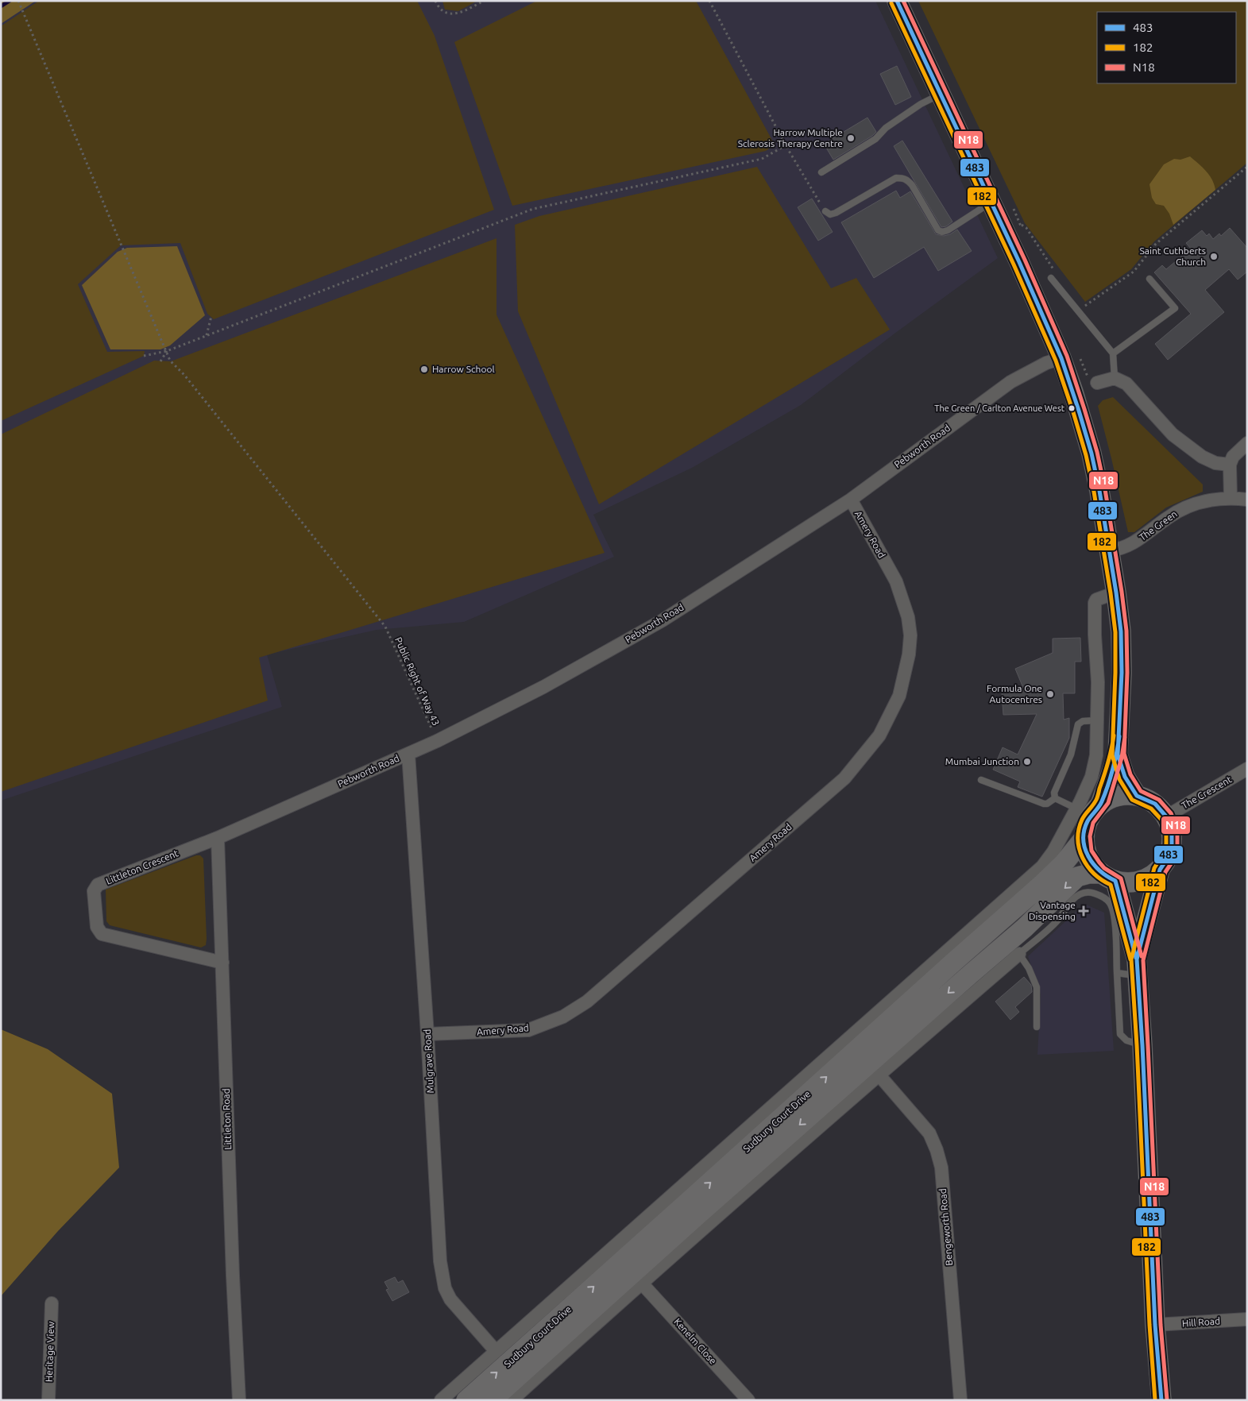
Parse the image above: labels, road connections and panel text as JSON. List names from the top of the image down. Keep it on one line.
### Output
{"streets":{"main road":["Sudbury Court Drive"],"street":["Pebworth Road","The Green","Amery Road","The Crescent","Littleton Crescent","Mulgrave Road","Littleton Road","Bengeworth Road","Hill Road","Kenelm Close","Heritage View"],"path":["Public Right of Way 43"]},"crossings":[["Pebworth Road","Amery Road"],["Pebworth Road","Public Right of Way 43"],["Pebworth Road","Littleton Crescent"],["Pebworth Road","Mulgrave Road"],["Pebworth Road","Littleton Road"],["Amery Road","Mulgrave Road"],["The Crescent","Sudbury Court Drive"],["Littleton Crescent","Littleton Road"],["Mulgrave Road","Sudbury Court Drive"],["Sudbury Court Drive","Bengeworth Road"],["Sudbury Court Drive","Kenelm Close"]],"places":{"other":["Harrow Multiple Sclerosis Therapy Centre","Saint Cuthberts Church","Harrow School","The Green / Carlton Avenue West","Formula One Autocentres","Mumbai Junction"],"health":["Vantage Dispensing"]},"lines":["transit line 483","transit line N18","transit line 182"],"legend":["483","182","N18"]}
